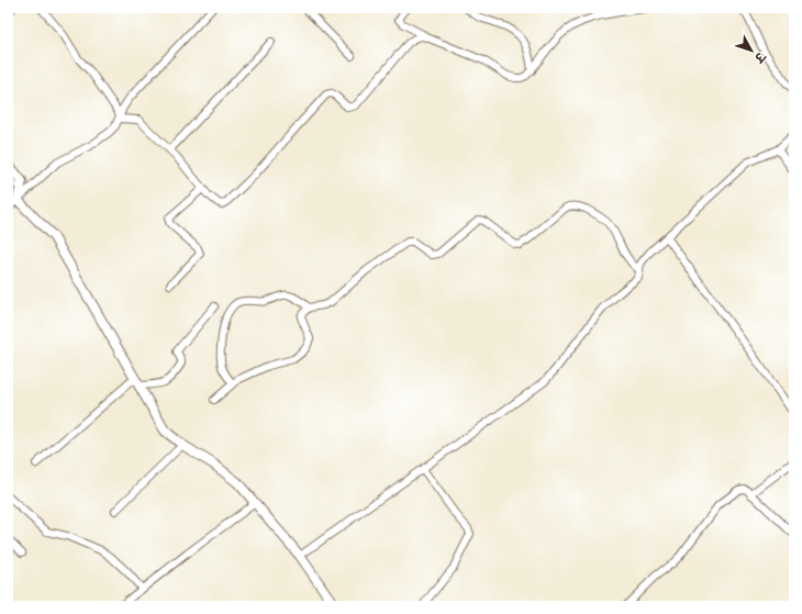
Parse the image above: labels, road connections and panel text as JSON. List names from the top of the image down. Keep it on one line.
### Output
{"north":"bottom right"}
